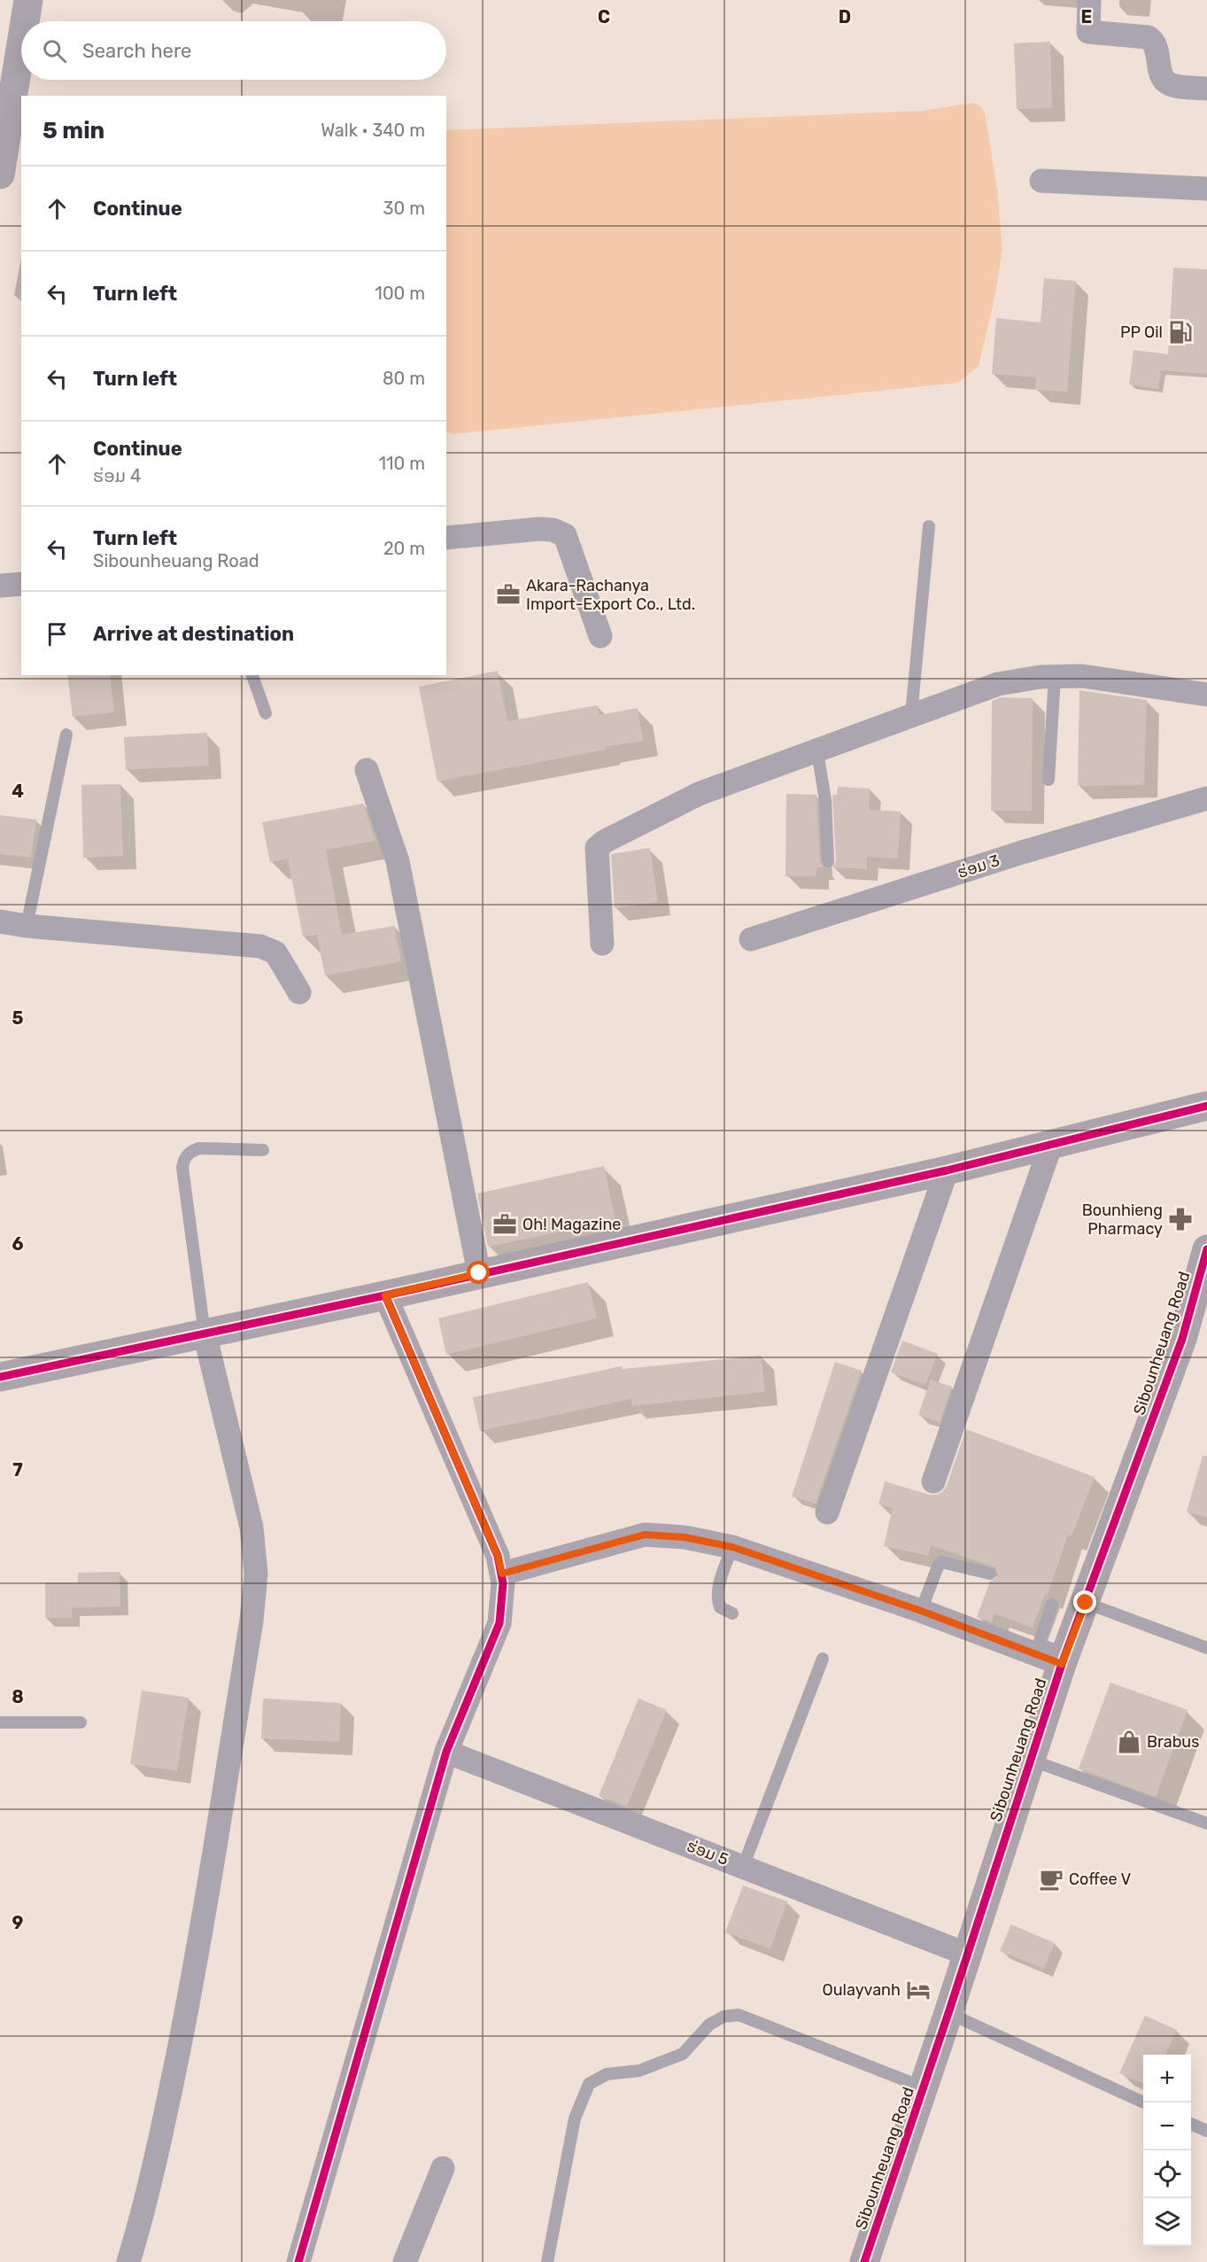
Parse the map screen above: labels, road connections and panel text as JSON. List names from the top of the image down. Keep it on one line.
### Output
{"streets":{"street":["ຮ່ອມ 3","Sibounheuang Road","ຮ່ອມ 5"]},"crossings":[["Sibounheuang Road","ຮ່ອມ 5"]],"places":{"fuel station":["PP Oil"],"office":["Akara-Rachanya Import-Export Co., Ltd.","Oh! Magazine"],"pharmacy":["Bounhieng Pharmacy"],"shop":["Brabus"],"cafe":["Coffee V"],"hotel":["Oulayvanh"]},"page":{"search":"Search here","heading":["5 min","Walk · 340 m"],"list":[["Continue","30 m"],["Turn left","100 m"],["Turn left","80 m"],["Continue","ຮ່ອມ 4","110 m"],["Turn left","Sibounheuang Road","20 m"],"Arrive at destination"],"map_buttons":["+","−"]},"grid":{"columns":["C","D","E"],"rows":["4","5","6","7","8","9"]}}
